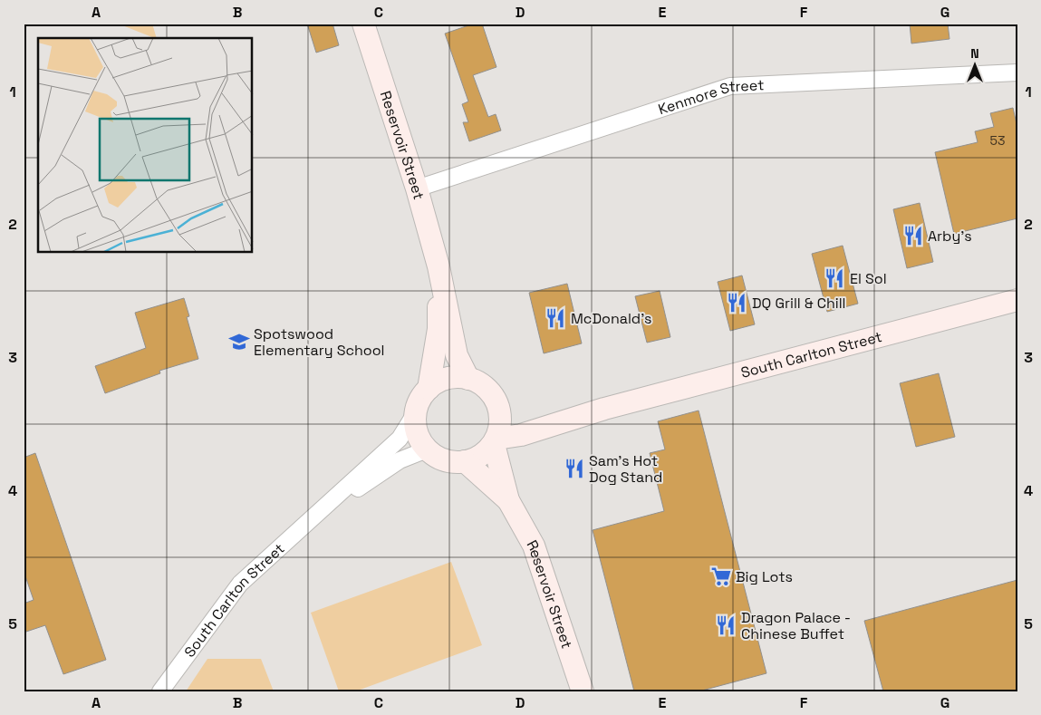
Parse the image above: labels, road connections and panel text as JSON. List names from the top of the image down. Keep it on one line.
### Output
{"streets":{"main road":["Reservoir Street","South Carlton Street"],"street":["Kenmore Street"]},"crossings":[["Kenmore Street","Reservoir Street"],["Reservoir Street","South Carlton Street"]],"places":{"restaurant":["Arby's","El Sol","DQ Grill & Chill","McDonald's","Sam's Hot Dog Stand","Dragon Palace - Chinese Buffet"],"school or university":["Spotswood Elementary School"],"supermarket":["Big Lots"]},"house_numbers":["53"],"north":"top","grid":{"columns":["A","B","C","D","E","F","G"],"rows":["1","2","3","4","5"]}}
